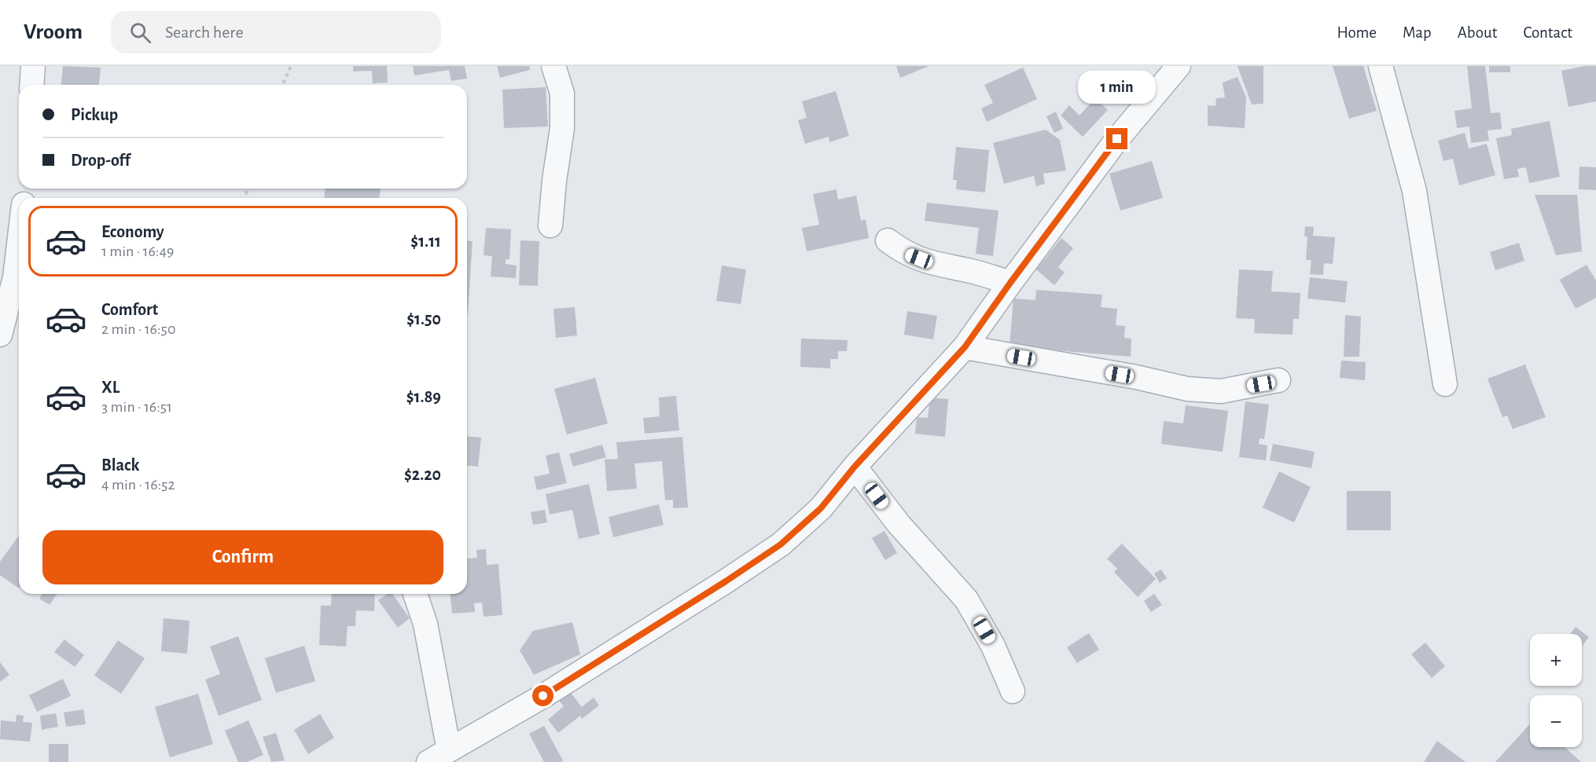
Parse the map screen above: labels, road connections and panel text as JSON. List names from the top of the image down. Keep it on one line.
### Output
{"page":{"header":"Vroom","search":"Search here","nav":["Home","Map","About","Contact"],"bubble":"1 min","banner":["Pickup","Drop-off"],"list":[{"name":"Economy","note":"1 min · 16:49","value":"$1.11"},{"name":"Comfort","note":"2 min · 16:50","value":"$1.50"},{"name":"XL","note":"3 min · 16:51","value":"$1.89"},{"name":"Black","note":"4 min · 16:52","value":"$2.20"}],"buttons":"Confirm","map_buttons":["+","−"]}}
